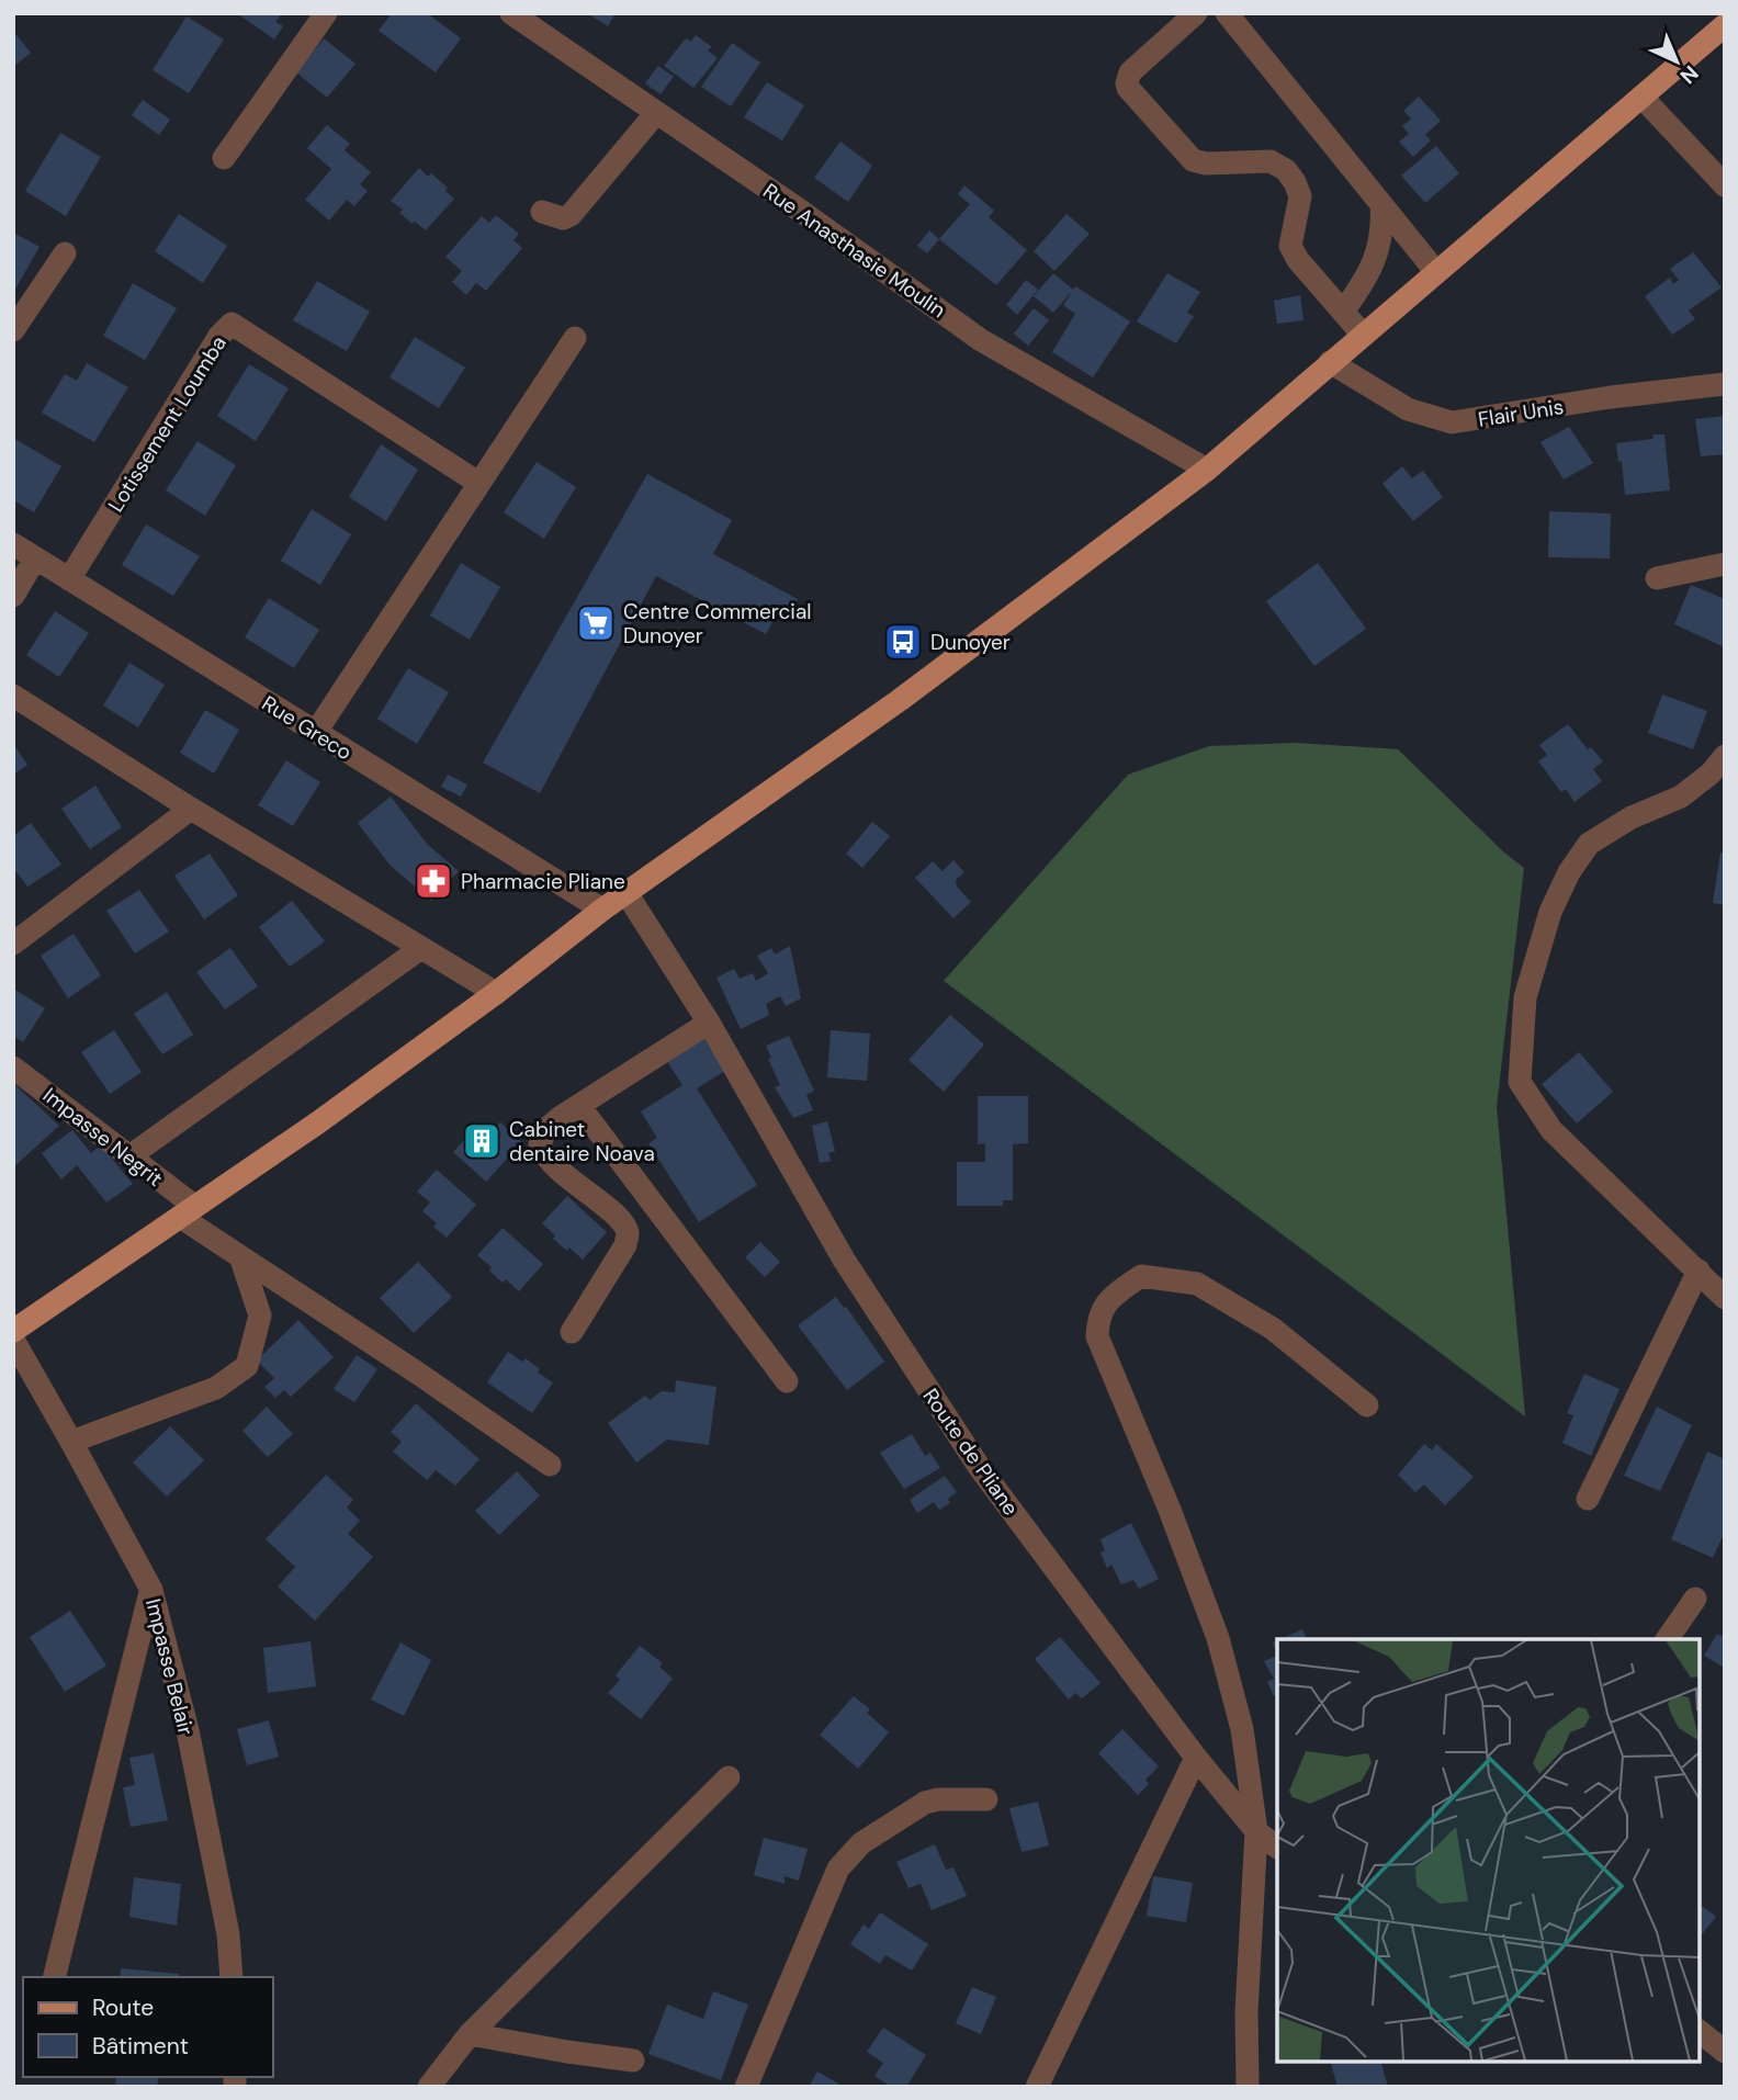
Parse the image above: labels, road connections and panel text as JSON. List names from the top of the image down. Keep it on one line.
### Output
{"streets":{"street":["Rue Anasthasie Moulin","Flair Unis","Lotissement Loumba","Rue Greco","Impasse Negrit","Route de Pliane","Impasse Belair"]},"crossings":[["Lotissement Loumba","Rue Greco"]],"places":{"supermarket":["Centre Commercial Dunoyer"],"bus stop":["Dunoyer"],"pharmacy":["Pharmacie Pliane"],"building":["Cabinet dentaire Noava"]},"legend":["Route","Bâtiment"],"north":"bottom right"}
